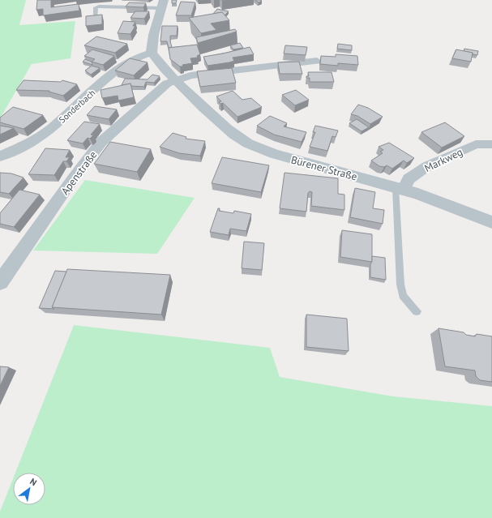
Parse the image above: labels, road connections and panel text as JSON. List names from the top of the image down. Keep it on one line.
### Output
{"streets":{"street":["Sonderbach","Markweg","Bürener Straße","Apenstraße"]},"crossings":[["Sonderbach","Bürener Straße"],["Markweg","Bürener Straße"],["Bürener Straße","Apenstraße"]],"north":"top right"}
